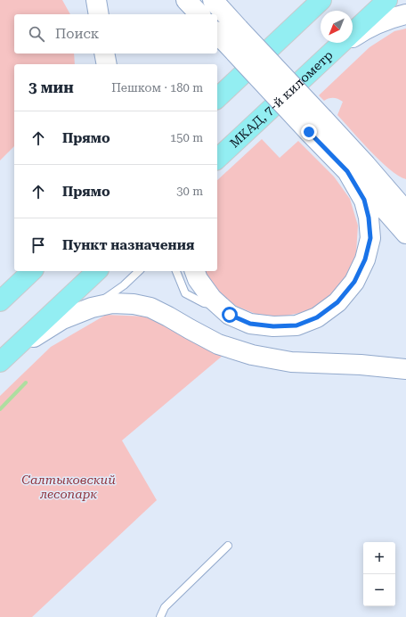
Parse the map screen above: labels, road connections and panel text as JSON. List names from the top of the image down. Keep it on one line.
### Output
{"streets":{"highway":["МКАД, 7-й километр"]},"parks":["Салтыковский лесопарк"],"north":"bottom left","page":{"search":"Поиск","heading":["3 мин","Пешком · 180 m"],"list":[["Прямо","150 m"],["Прямо","30 m"],"Пункт назначения"],"map_buttons":["+","−"]}}
